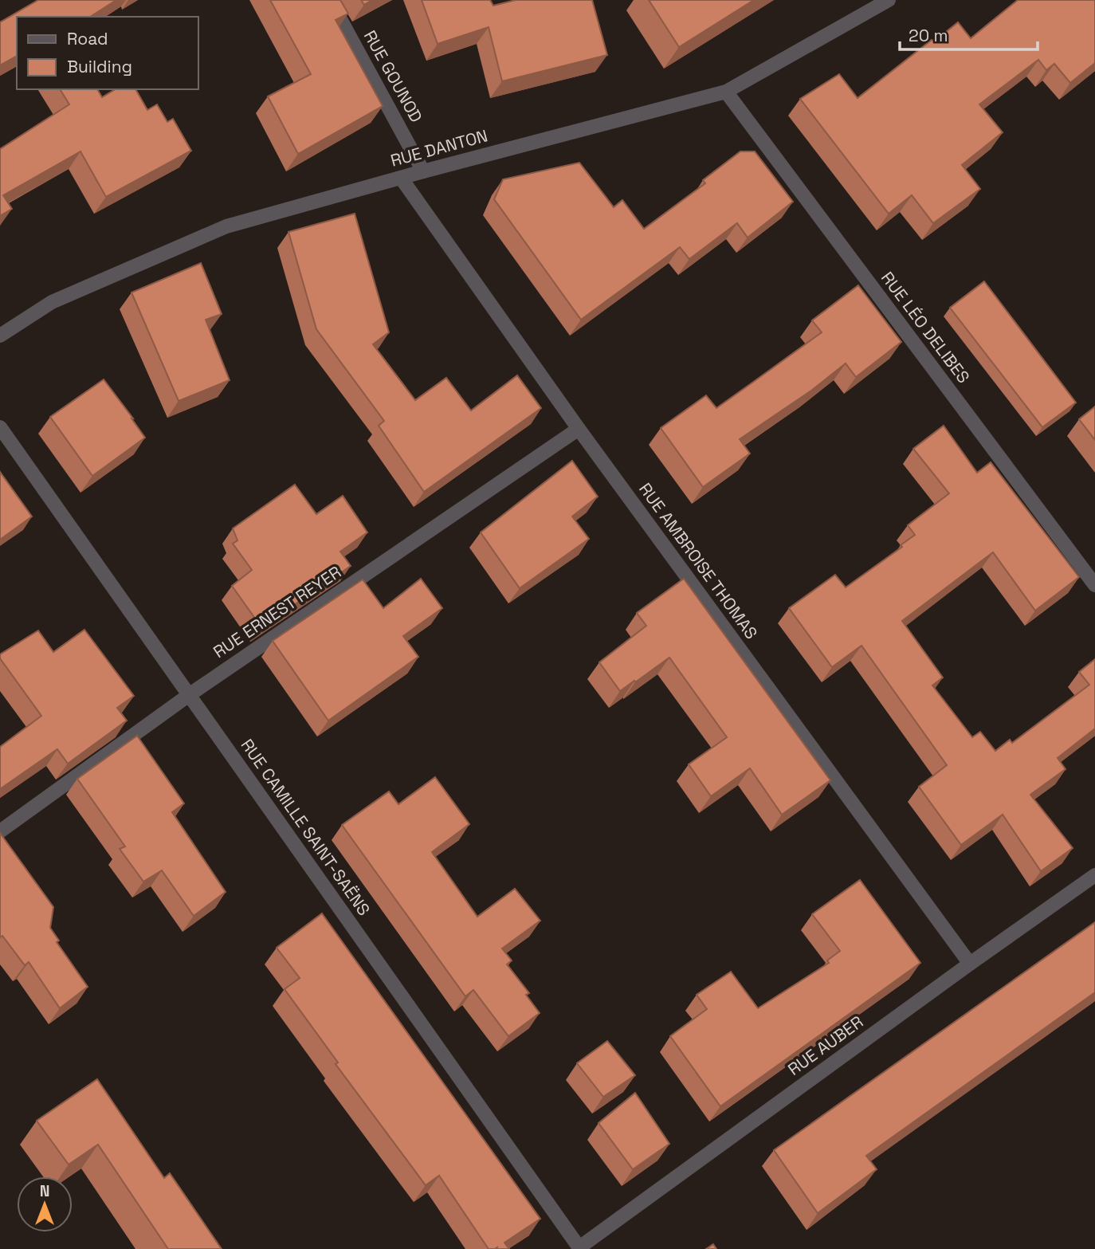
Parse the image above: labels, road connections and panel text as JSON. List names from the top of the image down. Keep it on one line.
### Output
{"streets":{"street":["RUE GOUNOD","RUE DANTON","RUE LÉO DELIBES","RUE AMBROISE THOMAS","RUE ERNEST REYER","RUE CAMILLE SAINT-SAËNS","RUE AUBER"]},"crossings":[["RUE GOUNOD","RUE DANTON"],["RUE DANTON","RUE LÉO DELIBES"],["RUE DANTON","RUE AMBROISE THOMAS"],["RUE AMBROISE THOMAS","RUE ERNEST REYER"],["RUE AMBROISE THOMAS","RUE AUBER"],["RUE ERNEST REYER","RUE CAMILLE SAINT-SAËNS"],["RUE CAMILLE SAINT-SAËNS","RUE AUBER"]],"legend":["Road","Building"],"scale_bar":"20 m","north":"top"}
